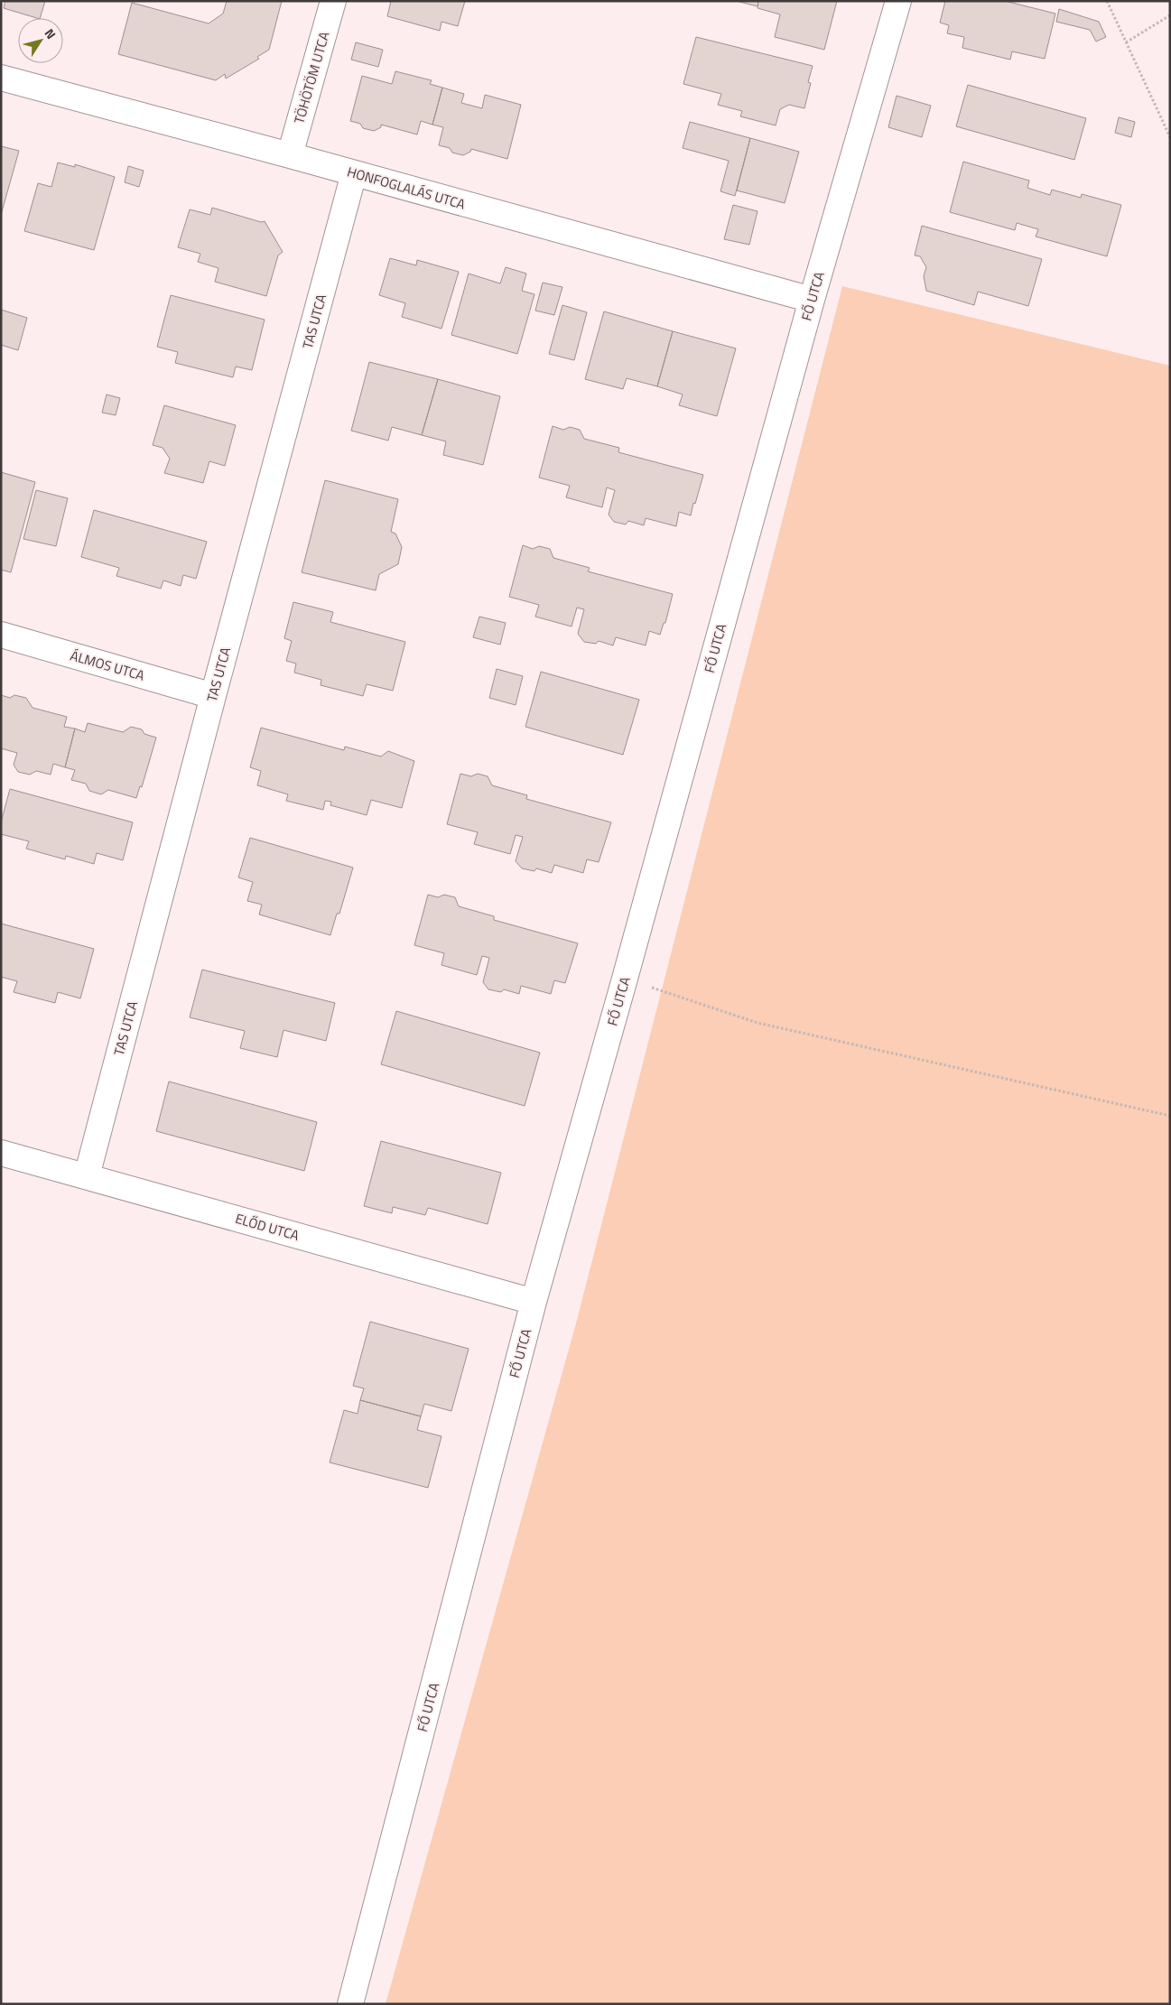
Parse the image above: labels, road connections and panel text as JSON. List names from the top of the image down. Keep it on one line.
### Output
{"streets":{"street":["TÖHÖTÖM UTCA","HONFOGLALÁS UTCA","FŐ UTCA","TAS UTCA","ÁLMOS UTCA","ELŐD UTCA"]},"crossings":[["TÖHÖTÖM UTCA","HONFOGLALÁS UTCA"],["HONFOGLALÁS UTCA","FŐ UTCA"],["HONFOGLALÁS UTCA","TAS UTCA"],["FŐ UTCA","ELŐD UTCA"],["TAS UTCA","ÁLMOS UTCA"],["TAS UTCA","ELŐD UTCA"]],"north":"top right"}
